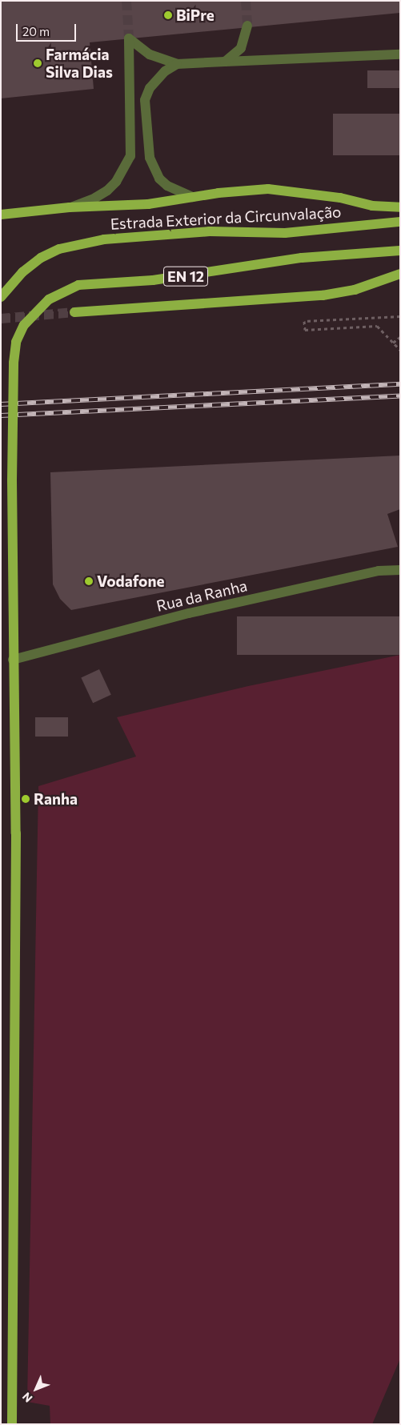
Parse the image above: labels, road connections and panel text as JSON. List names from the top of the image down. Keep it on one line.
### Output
{"streets":{"main road":["Estrada Exterior da Circunvalação","EN 12"],"street":["Rua da Ranha"]},"crossings":[["EN 12","Rua da Ranha"]],"places":["BiPre","Farmácia Silva Dias","Vodafone","Ranha"],"scale_bar":"20 m","north":"bottom left"}
